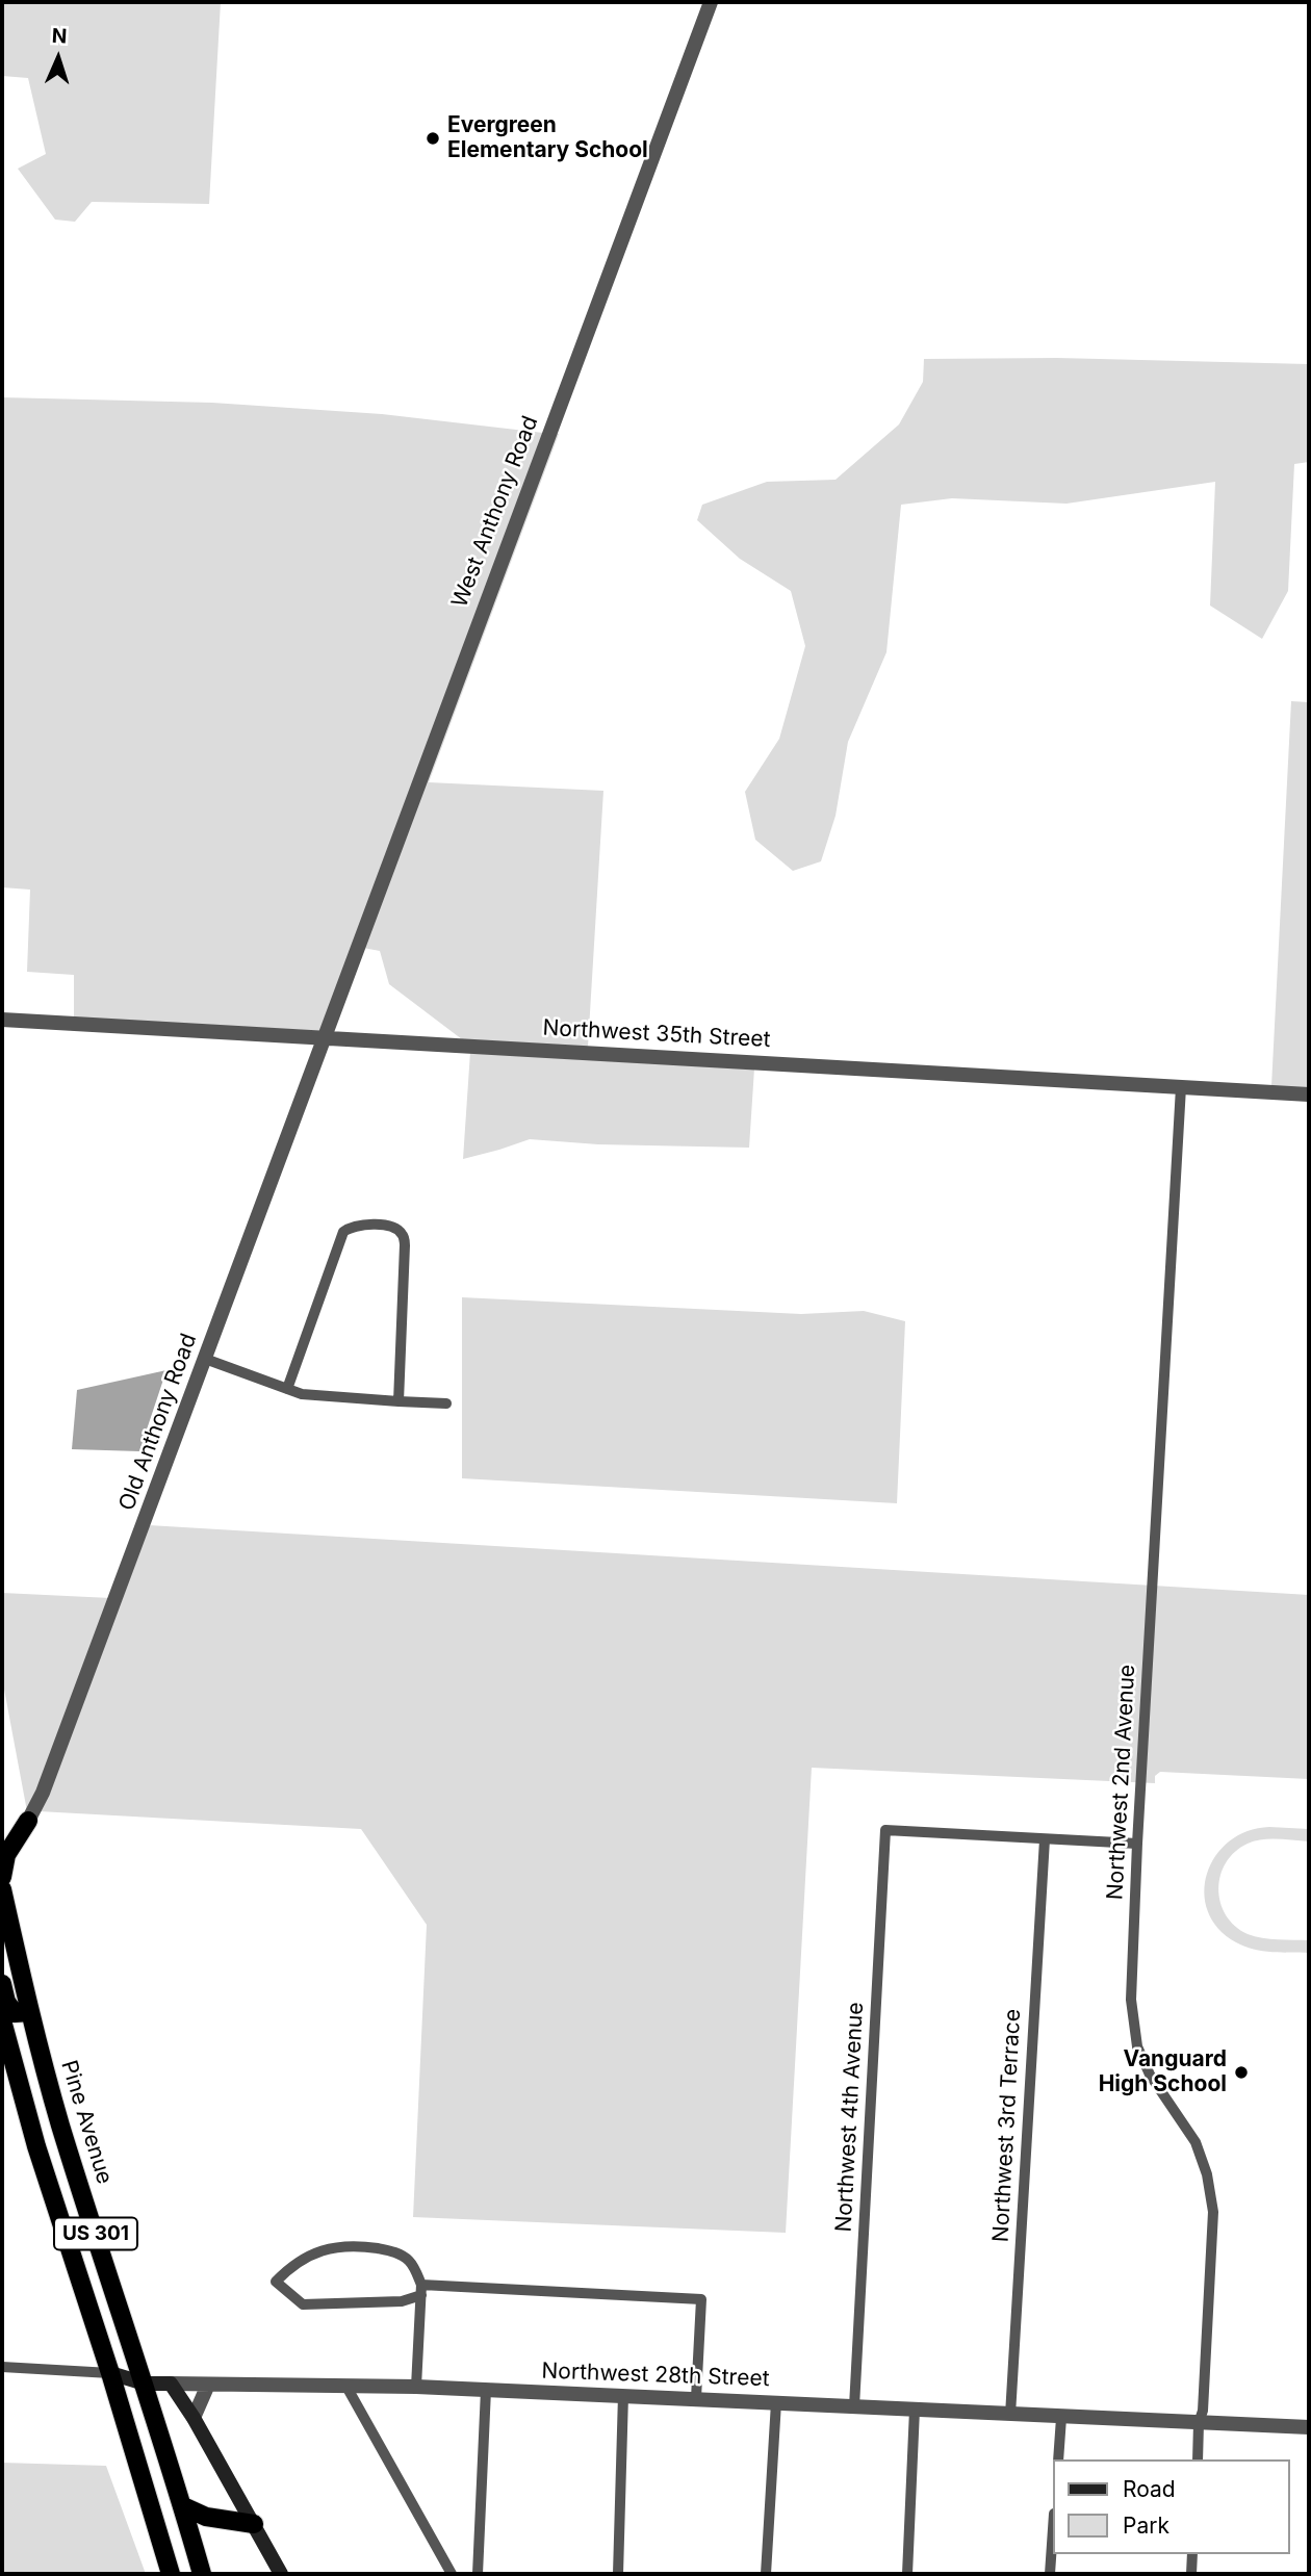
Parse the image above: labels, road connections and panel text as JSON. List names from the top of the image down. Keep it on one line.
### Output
{"streets":{"highway":["Pine Avenue","US 301"],"main road":["Northwest 28th Street"],"street":["West Anthony Road","Northwest 35th Street","Old Anthony Road","Northwest 2nd Avenue","Northwest 4th Avenue","Northwest 3rd Terrace"]},"crossings":[["West Anthony Road","Northwest 35th Street"],["West Anthony Road","Old Anthony Road"],["Northwest 35th Street","Old Anthony Road"],["Northwest 35th Street","Northwest 2nd Avenue"],["Northwest 2nd Avenue","Northwest 28th Street"],["Northwest 4th Avenue","Northwest 3rd Terrace"],["Northwest 4th Avenue","Northwest 28th Street"],["Pine Avenue","Northwest 28th Street"],["Northwest 3rd Terrace","Northwest 28th Street"],["US 301","Northwest 28th Street"]],"places":["Evergreen Elementary School","Vanguard High School"],"legend":["Road","Park"],"north":"top"}
